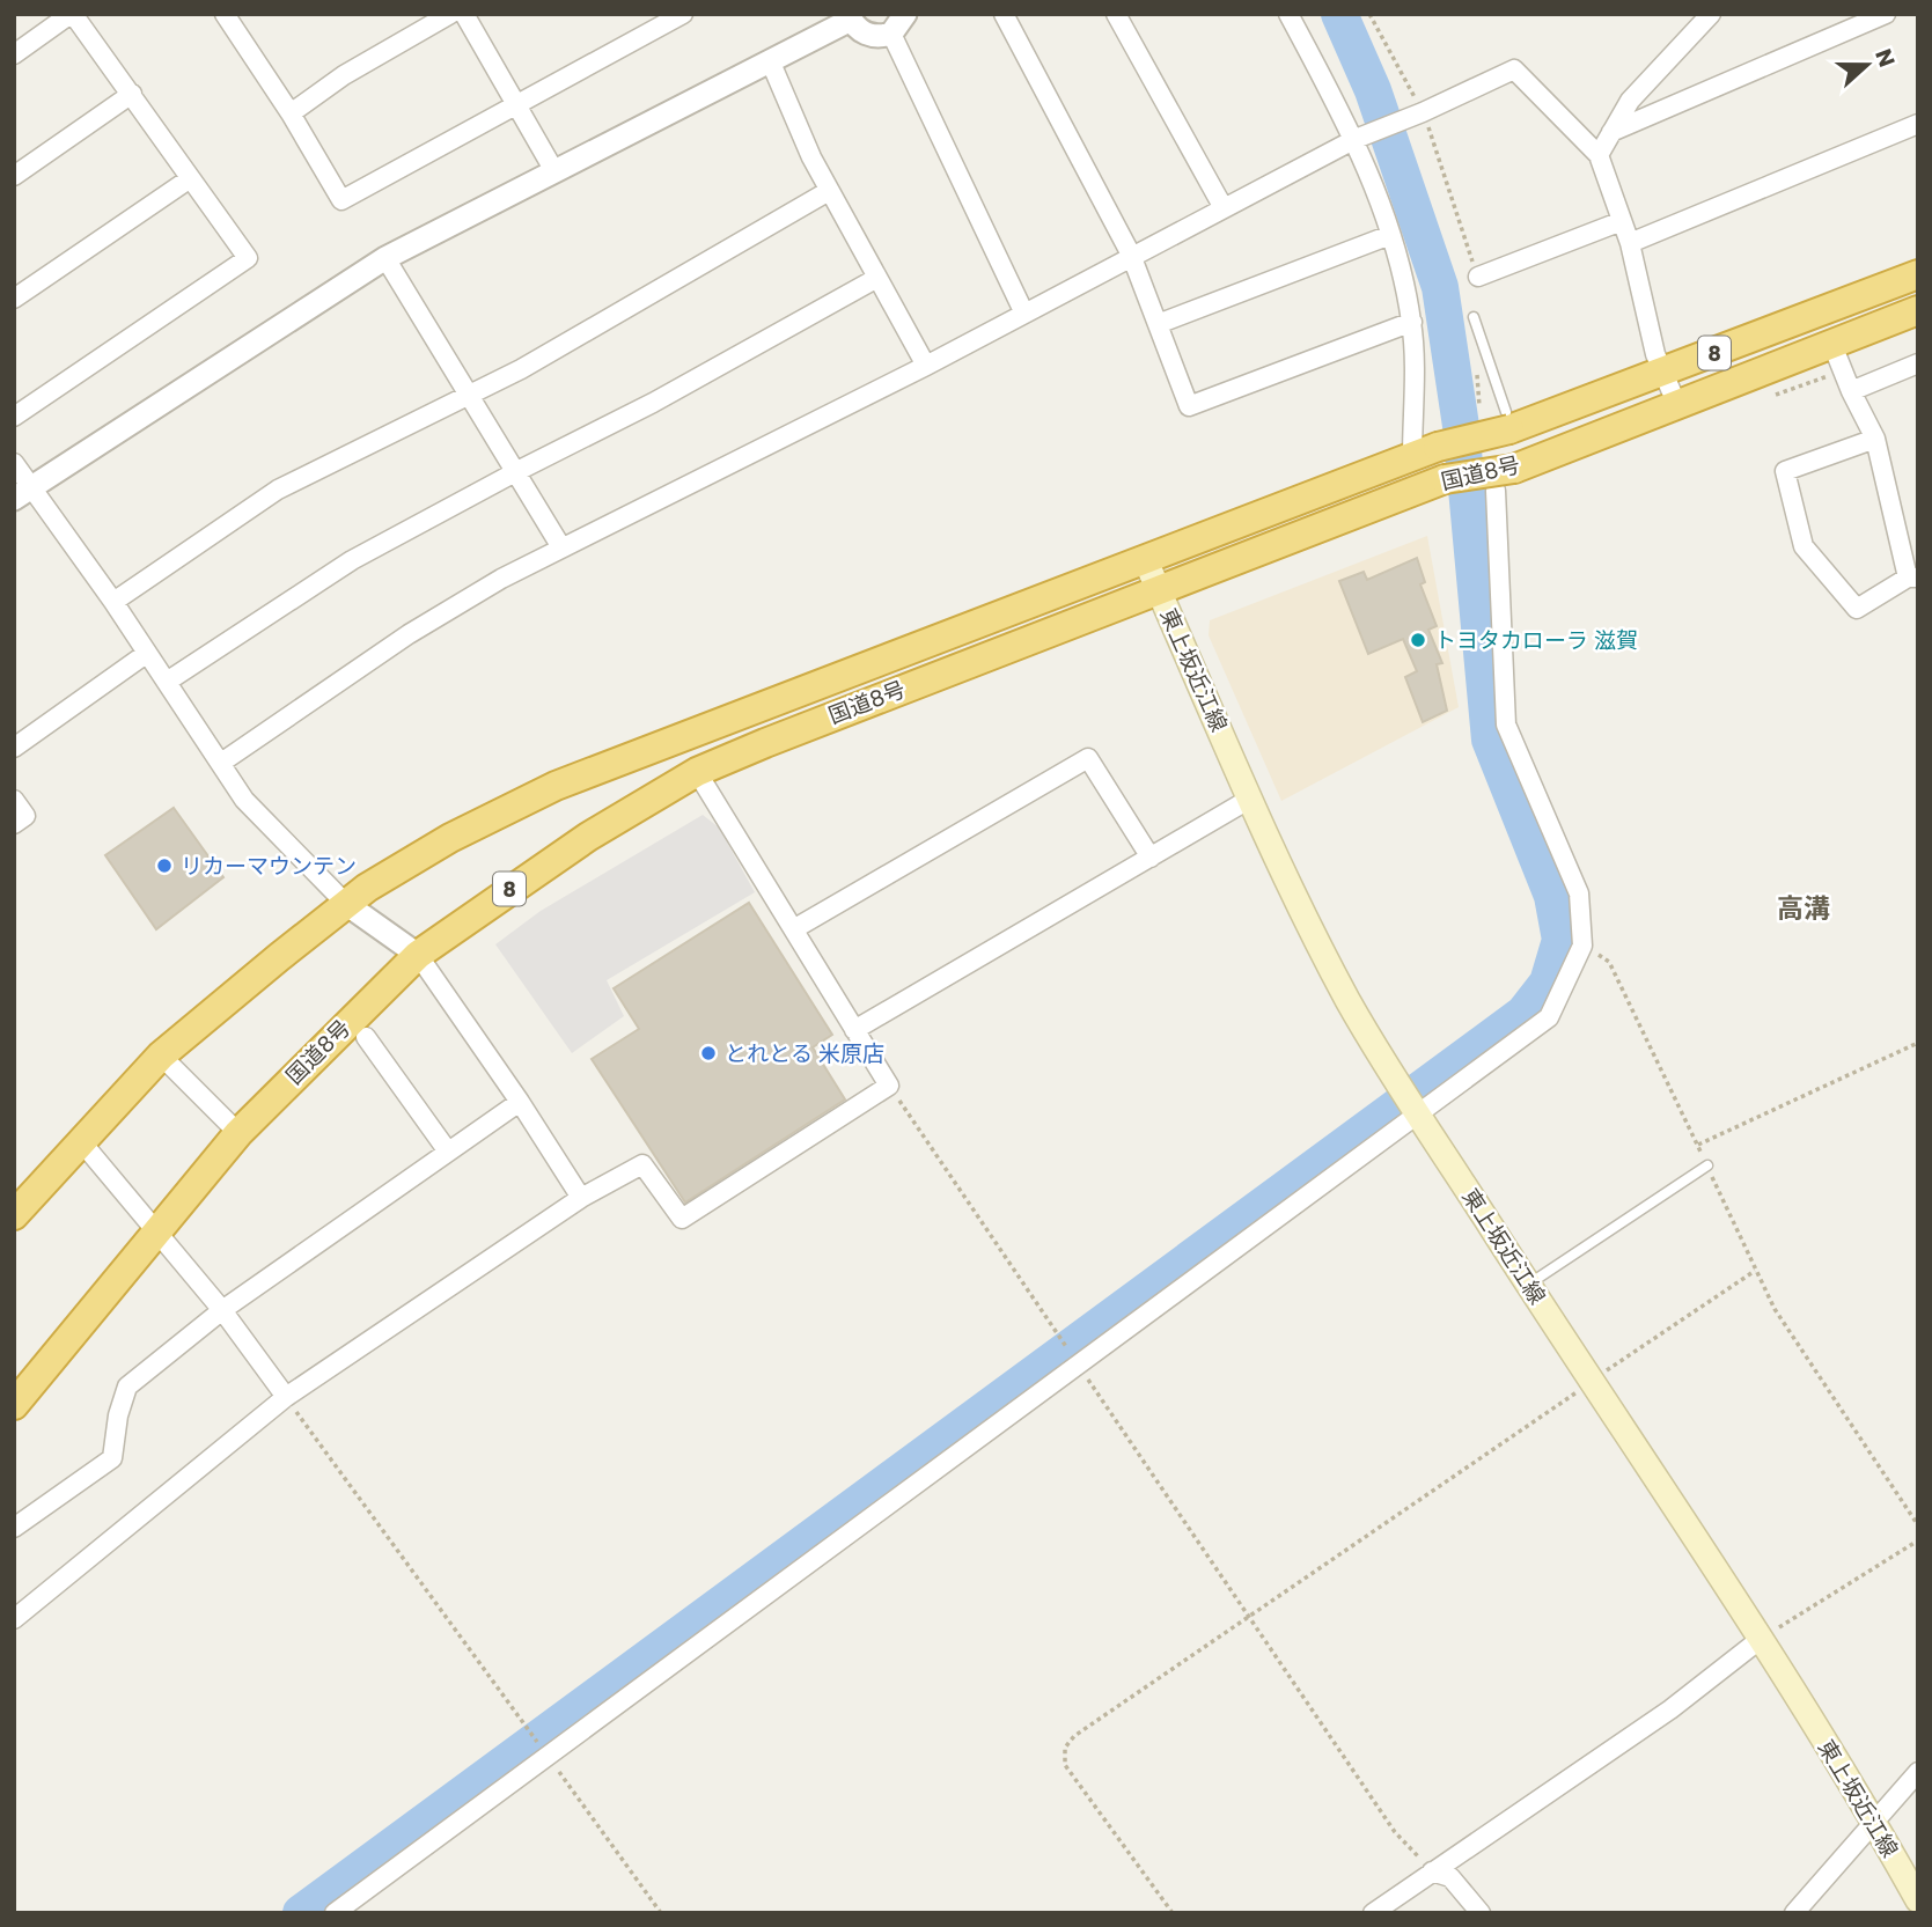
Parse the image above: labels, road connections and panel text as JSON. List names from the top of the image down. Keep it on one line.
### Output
{"streets":{"highway":["8","国道8号"],"main road":["東上坂近江線"]},"crossings":[["国道8号","東上坂近江線"]],"districts":["高溝"],"places":["トヨタカローラ 滋賀","リカーマウンテン","とれとる 米原店"],"north":"right"}
